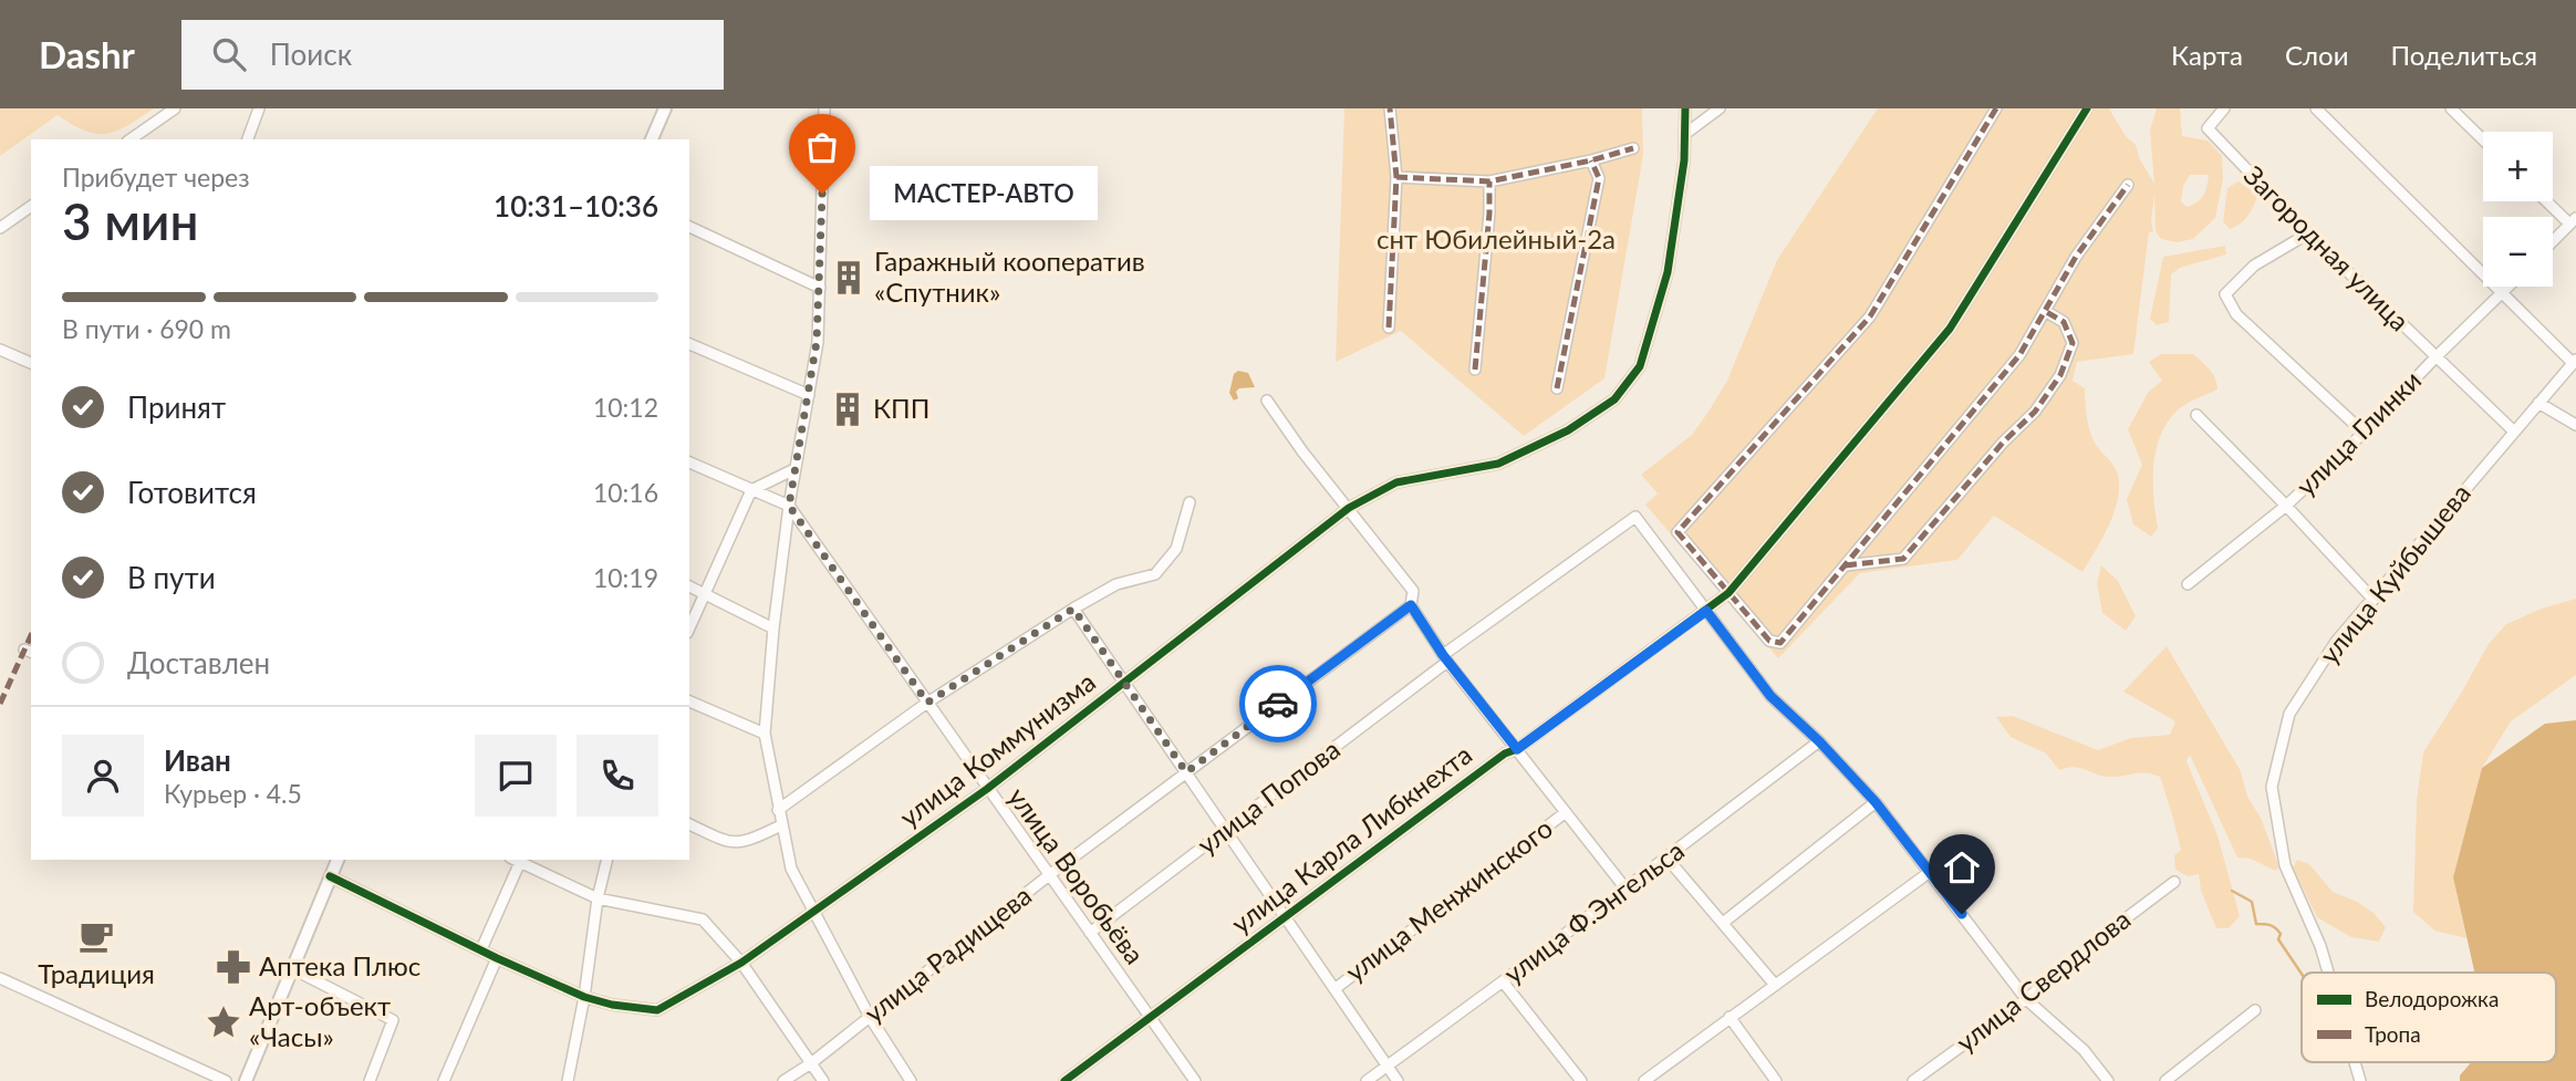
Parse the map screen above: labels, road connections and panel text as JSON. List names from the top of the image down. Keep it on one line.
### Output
{"streets":{"street":["Загородная улица","улица Глинки","улица Куйбышева","улица Коммунизма","улица Попова","улица Карла Либкнехта","улица Воробьёва","улица Менжинского","улица Ф.Энгельса","улица Радищева","улица Свердлова"]},"crossings":[["Загородная улица","улица Глинки"],["Загородная улица","улица Куйбышева"],["улица Коммунизма","улица Воробьёва"],["улица Попова","улица Карла Либкнехта"],["улица Попова","улица Воробьёва"],["улица Карла Либкнехта","улица Воробьёва"],["улица Воробьёва","улица Радищева"]],"parks":["снт Юбилейный-2а"],"places":{"other":["МАСТЕР-АВТО"],"building":["Гаражный кооператив «Спутник»","КПП"],"cafe":["Традиция"],"pharmacy":["Аптека Плюс"],"place":["Арт-объект «Часы»"]},"legend":["Велодорожка","Тропа"],"page":{"header":"Dashr","search":"Поиск","nav":["Карта","Слои","Поделиться"],"map_buttons":["+","−"],"heading":["3 мин","Прибудет через","10:31–10:36"],"panel":["Иван","Курьер · 4.5"],"bubble":"МАСТЕР-АВТО","bar":"В пути · 690 m","list":[["Принят","10:12"],["Готовится","10:16"],["В пути","10:19"],"Доставлен"]}}
